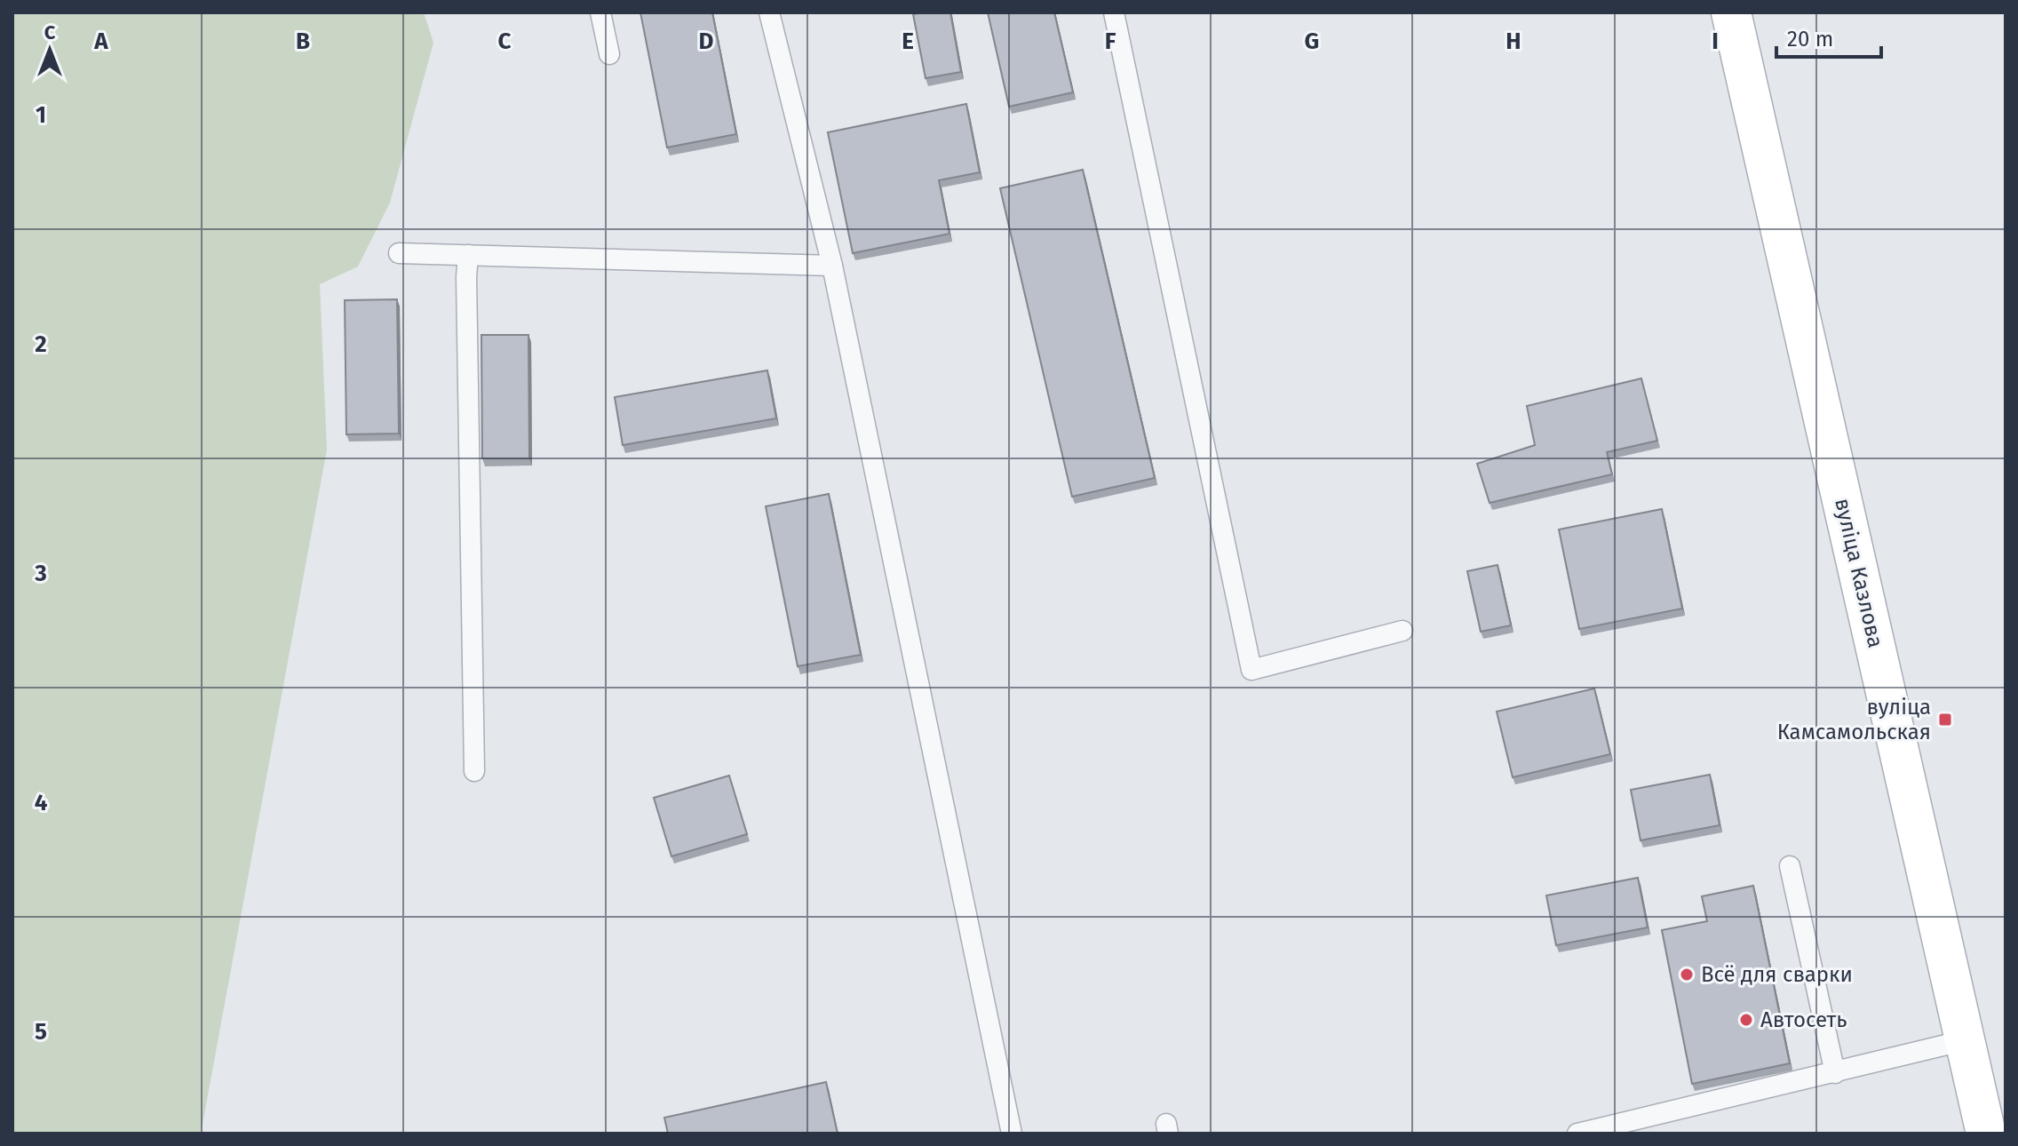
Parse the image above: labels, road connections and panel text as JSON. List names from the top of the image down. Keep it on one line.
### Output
{"streets":{"main road":["вуліца Казлова"]},"places":{"transit":["вуліца Камсамольская"],"other":["Всё для сварки","Автосеть"]},"scale_bar":"20 m","north":"top","grid":{"columns":["A","B","C","D","E","F","G","H","I"],"rows":["1","2","3","4","5"]}}
